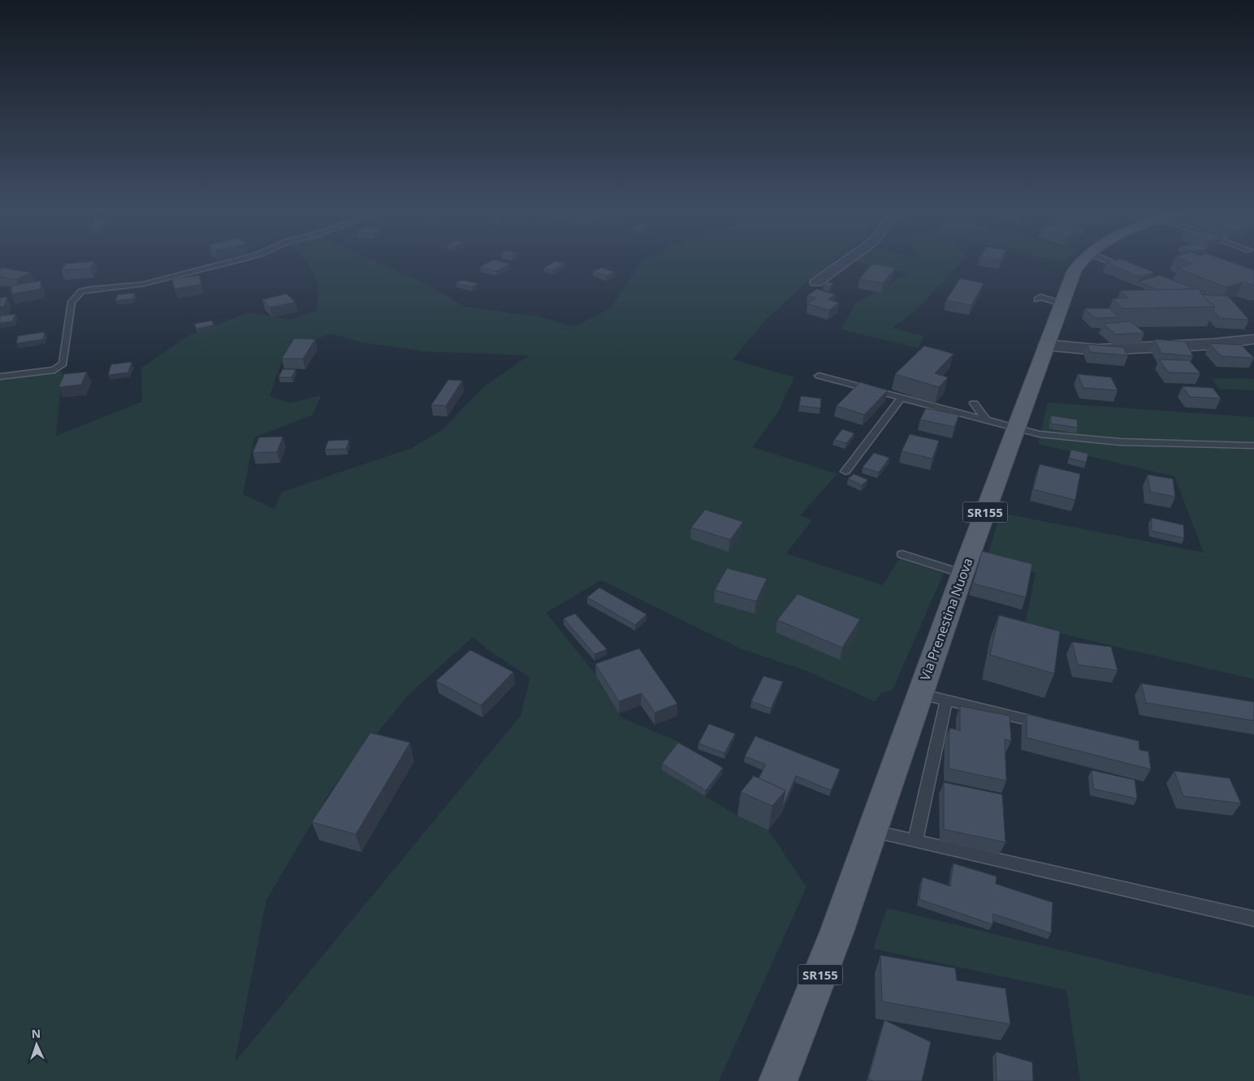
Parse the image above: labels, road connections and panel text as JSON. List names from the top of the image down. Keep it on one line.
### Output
{"streets":{"main road":["SR155","Via Prenestina Nuova"]},"north":"top"}
